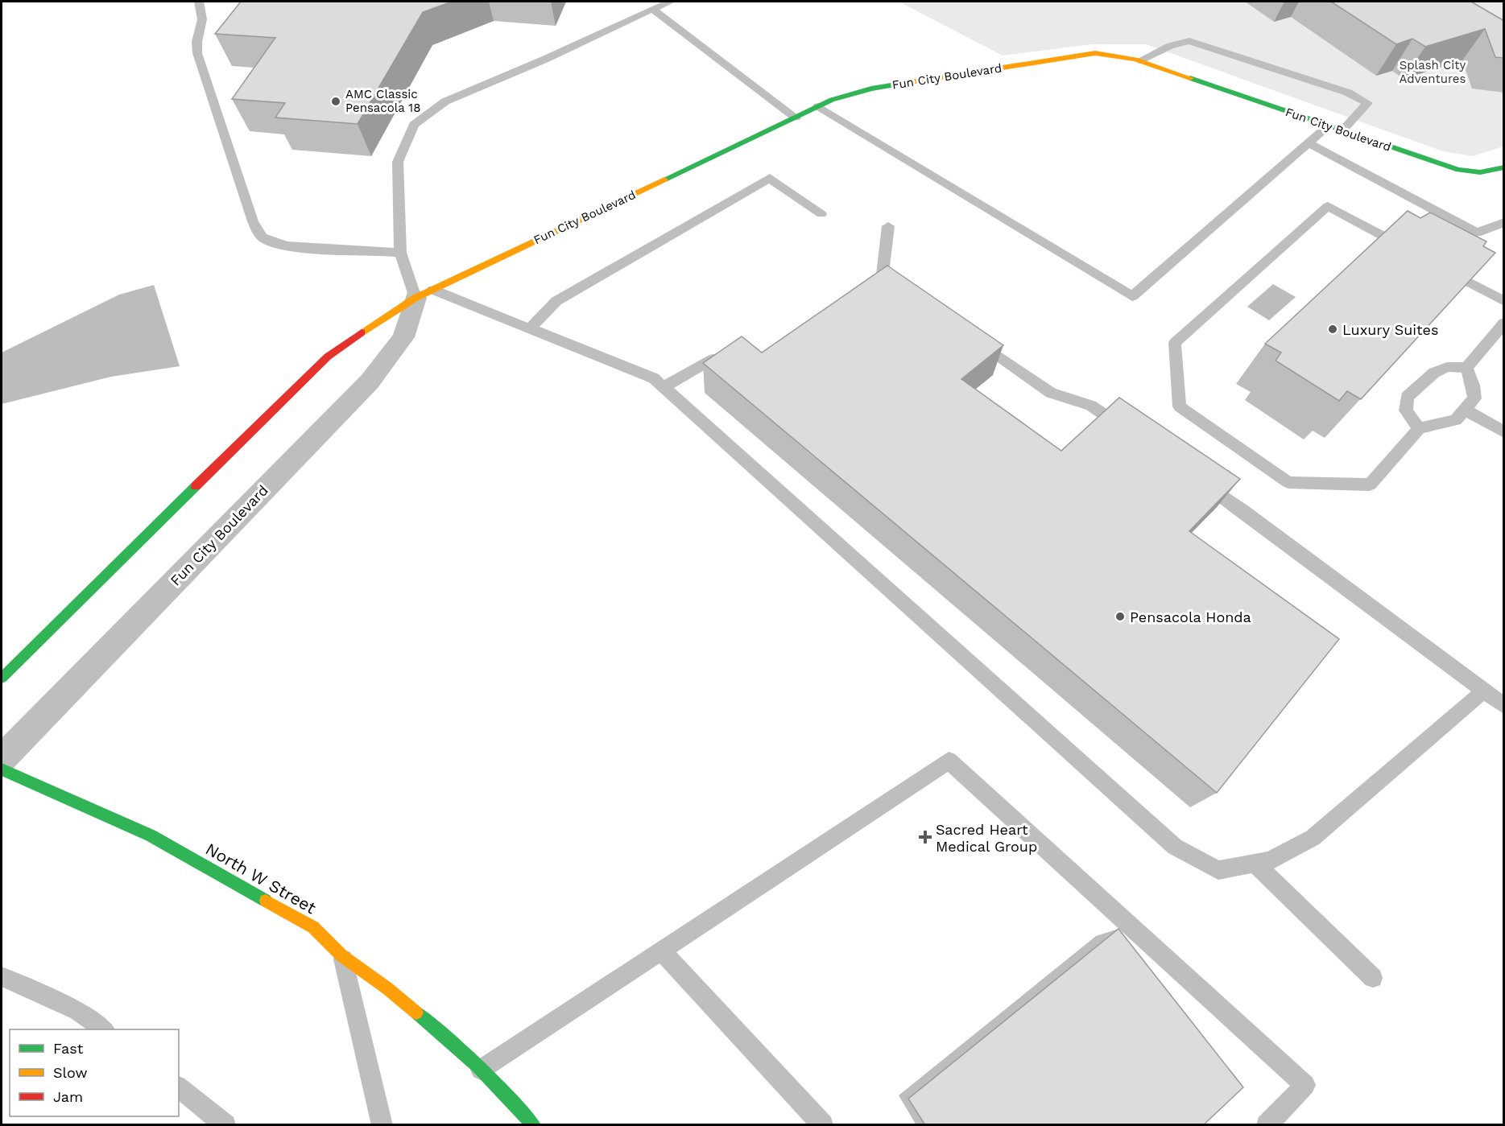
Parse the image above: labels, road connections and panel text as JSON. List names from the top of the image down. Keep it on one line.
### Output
{"streets":{"street":["Fun City Boulevard","North W Street"]},"parks":["Splash City Adventures"],"places":{"other":["AMC Classic Pensacola 18","Luxury Suites","Pensacola Honda"],"health":["Sacred Heart Medical Group"]},"legend":["Fast","Slow","Jam"]}
